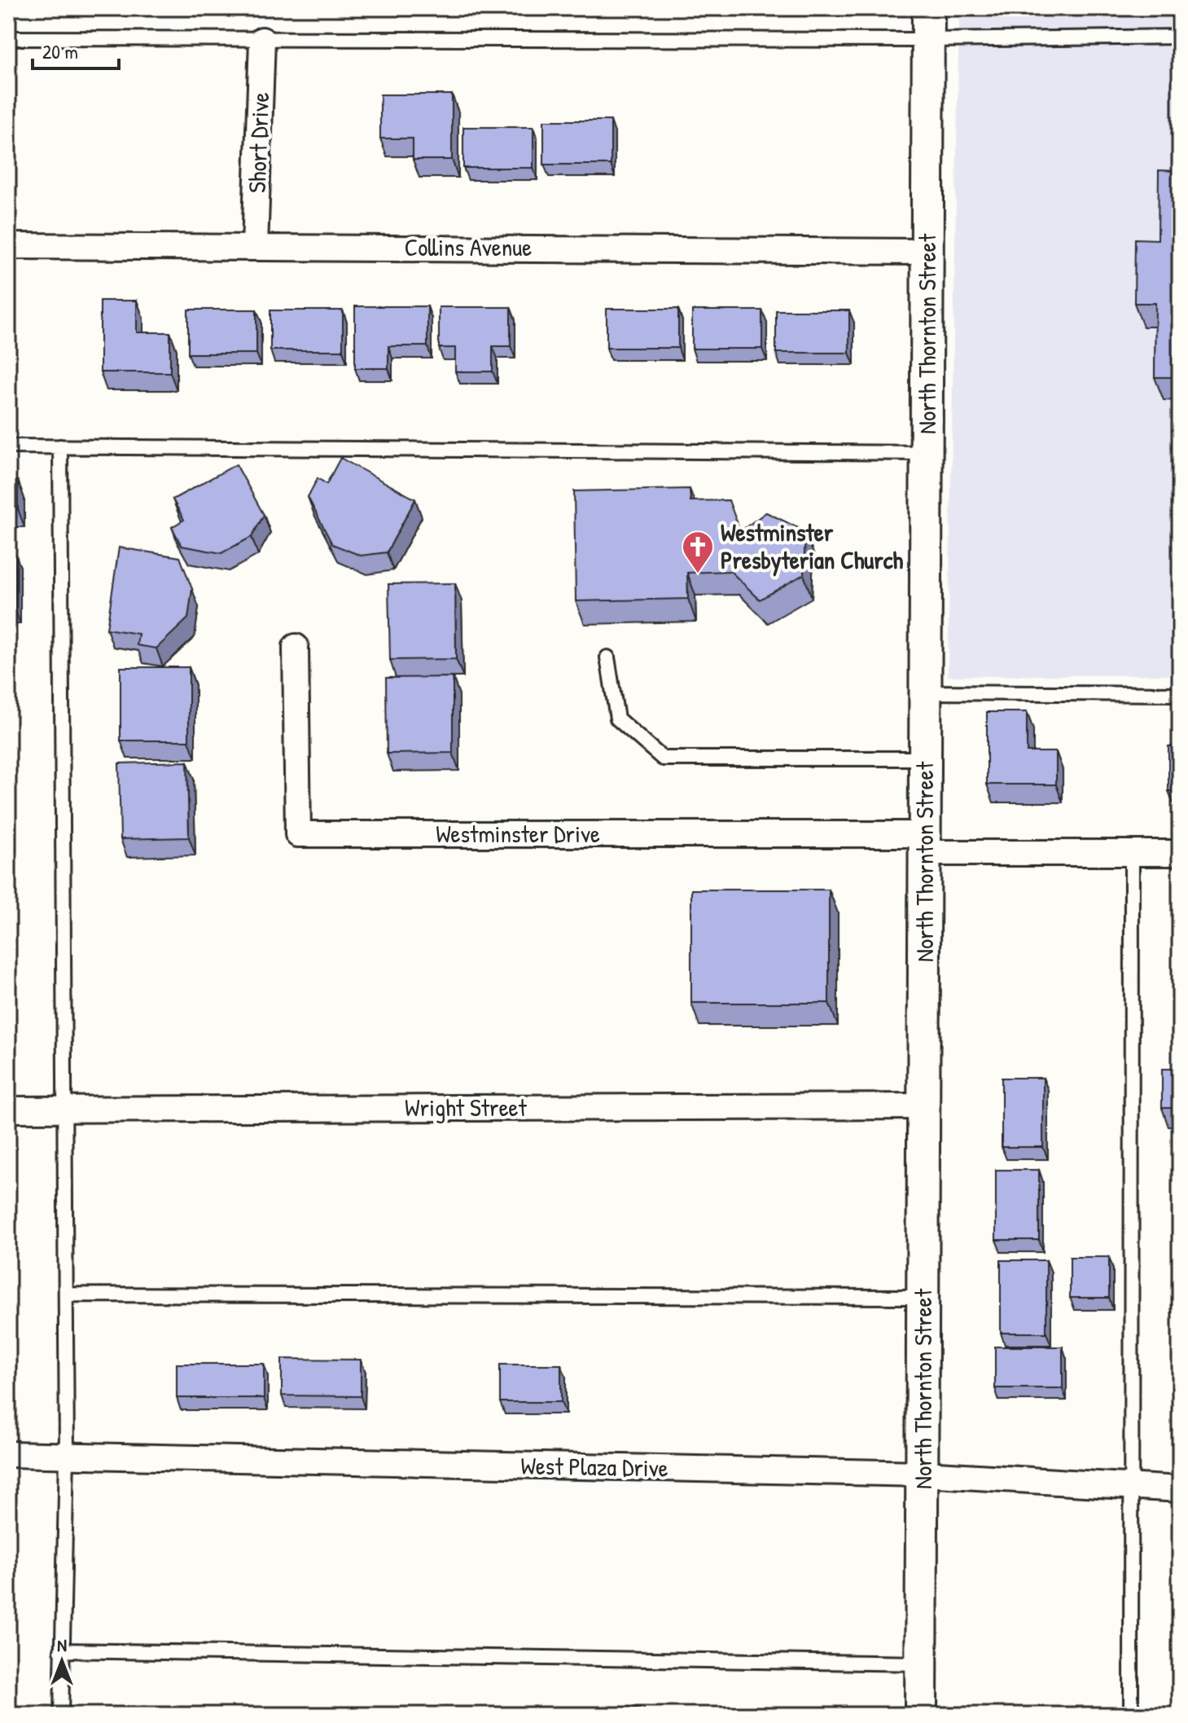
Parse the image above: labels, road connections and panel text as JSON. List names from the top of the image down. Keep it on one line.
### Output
{"streets":{"street":["Short Drive","Collins Avenue","North Thornton Street","Westminster Drive","Wright Street","West Plaza Drive"]},"crossings":[["Short Drive","Collins Avenue"],["Collins Avenue","North Thornton Street"],["North Thornton Street","Westminster Drive"],["North Thornton Street","Wright Street"],["North Thornton Street","West Plaza Drive"]],"places":{"church":["Westminster Presbyterian Church"]},"scale_bar":"20 m","north":"top"}
